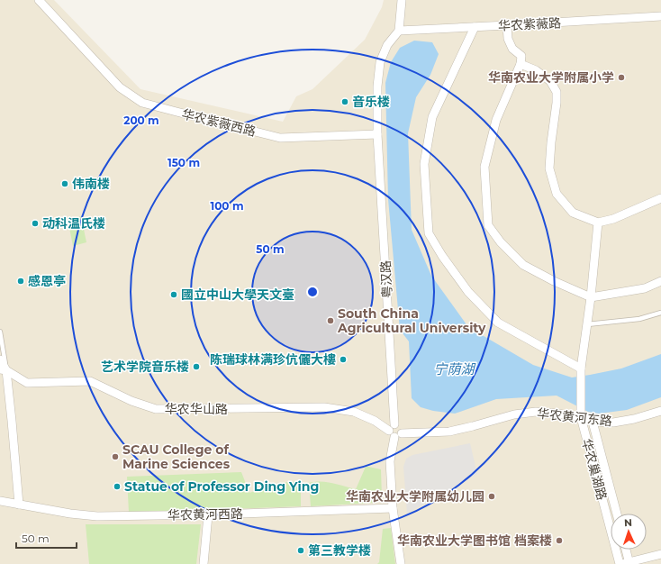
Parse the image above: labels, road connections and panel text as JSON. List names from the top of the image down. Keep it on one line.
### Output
{"streets":{"street":["华农紫薇路","华农紫薇西路","粤汉路","华农华山路","华农黄河东路","华农巢湖路","华农黄河西路"]},"crossings":[["华农紫薇路","粤汉路"],["华农紫薇西路","粤汉路"],["粤汉路","华农华山路"],["粤汉路","华农黄河东路"],["粤汉路","华农黄河西路"],["华农华山路","华农黄河东路"],["华农黄河东路","华农巢湖路"]],"water":["宁荫湖"],"places":["华南农业大学附属小学","音乐楼","伟南楼","动科温氏楼","感恩亭","國立中山大學天文臺","South China Agricultural University","陈瑞球林满珍伉儷大樓","艺术学院音乐楼","SCAU College of Marine Sciences","Statue of Professor Ding Ying","华南农业大学附属幼儿园","华南农业大学图书馆 档案楼","第三教学楼"],"scale_bar":"50 m","north":"top","rings":["200 m","150 m","100 m","50 m"]}
